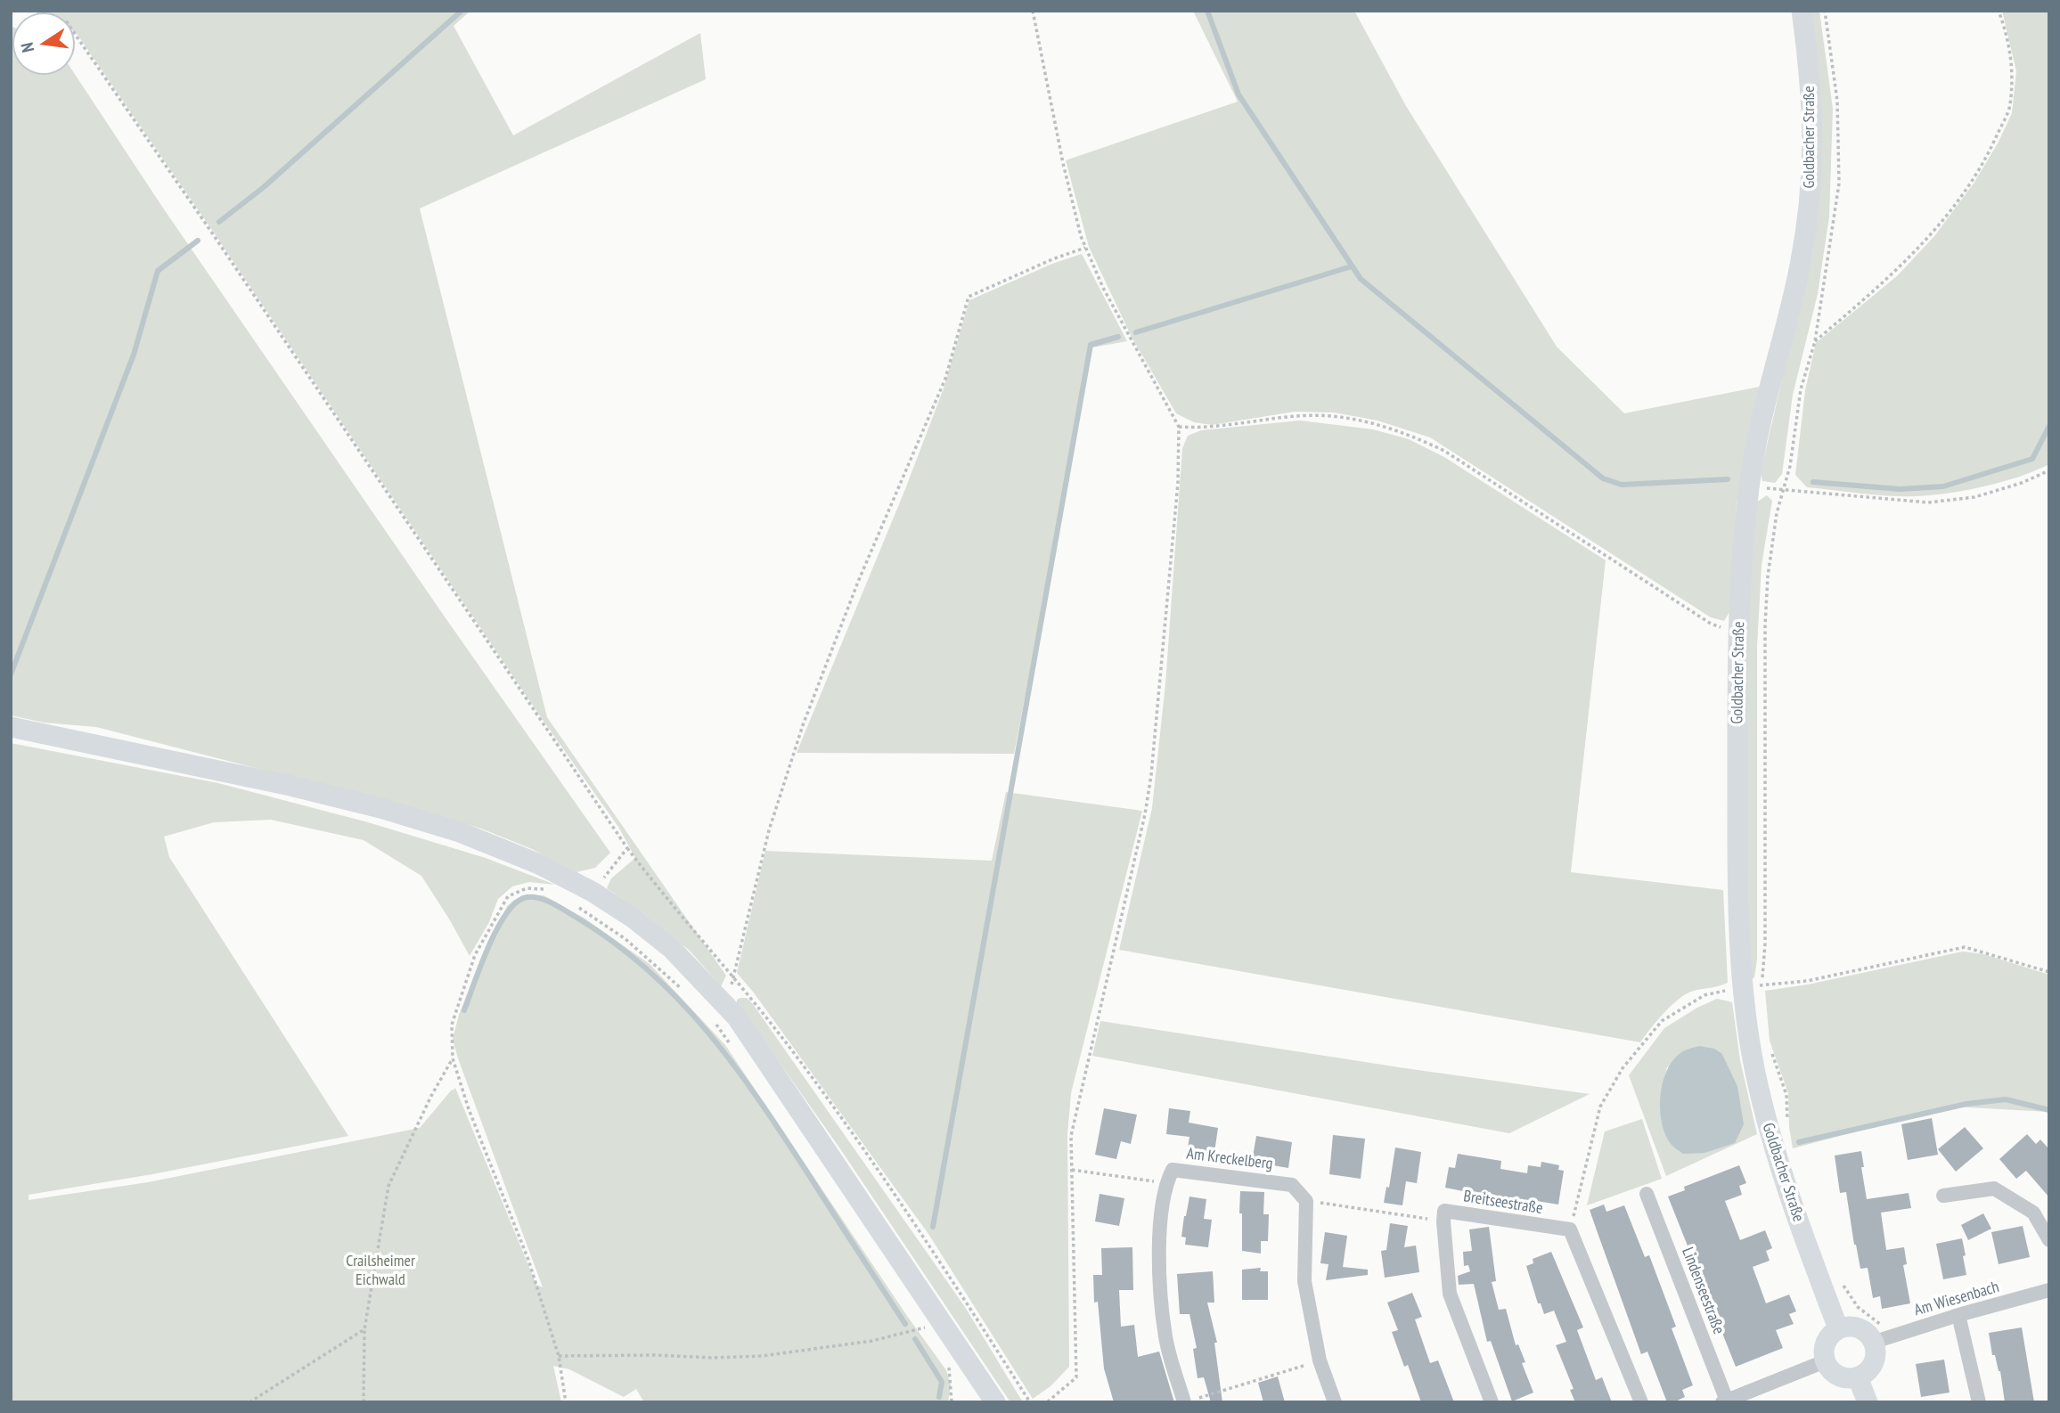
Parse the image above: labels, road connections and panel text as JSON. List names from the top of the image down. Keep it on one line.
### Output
{"streets":{"street":["Goldbacher Straße","Am Kreckelberg","Breitseestraße","Lindenseestraße","Am Wiesenbach"]},"crossings":[["Goldbacher Straße","Am Wiesenbach"]],"parks":["Crailsheimer Eichwald"],"north":"left"}
